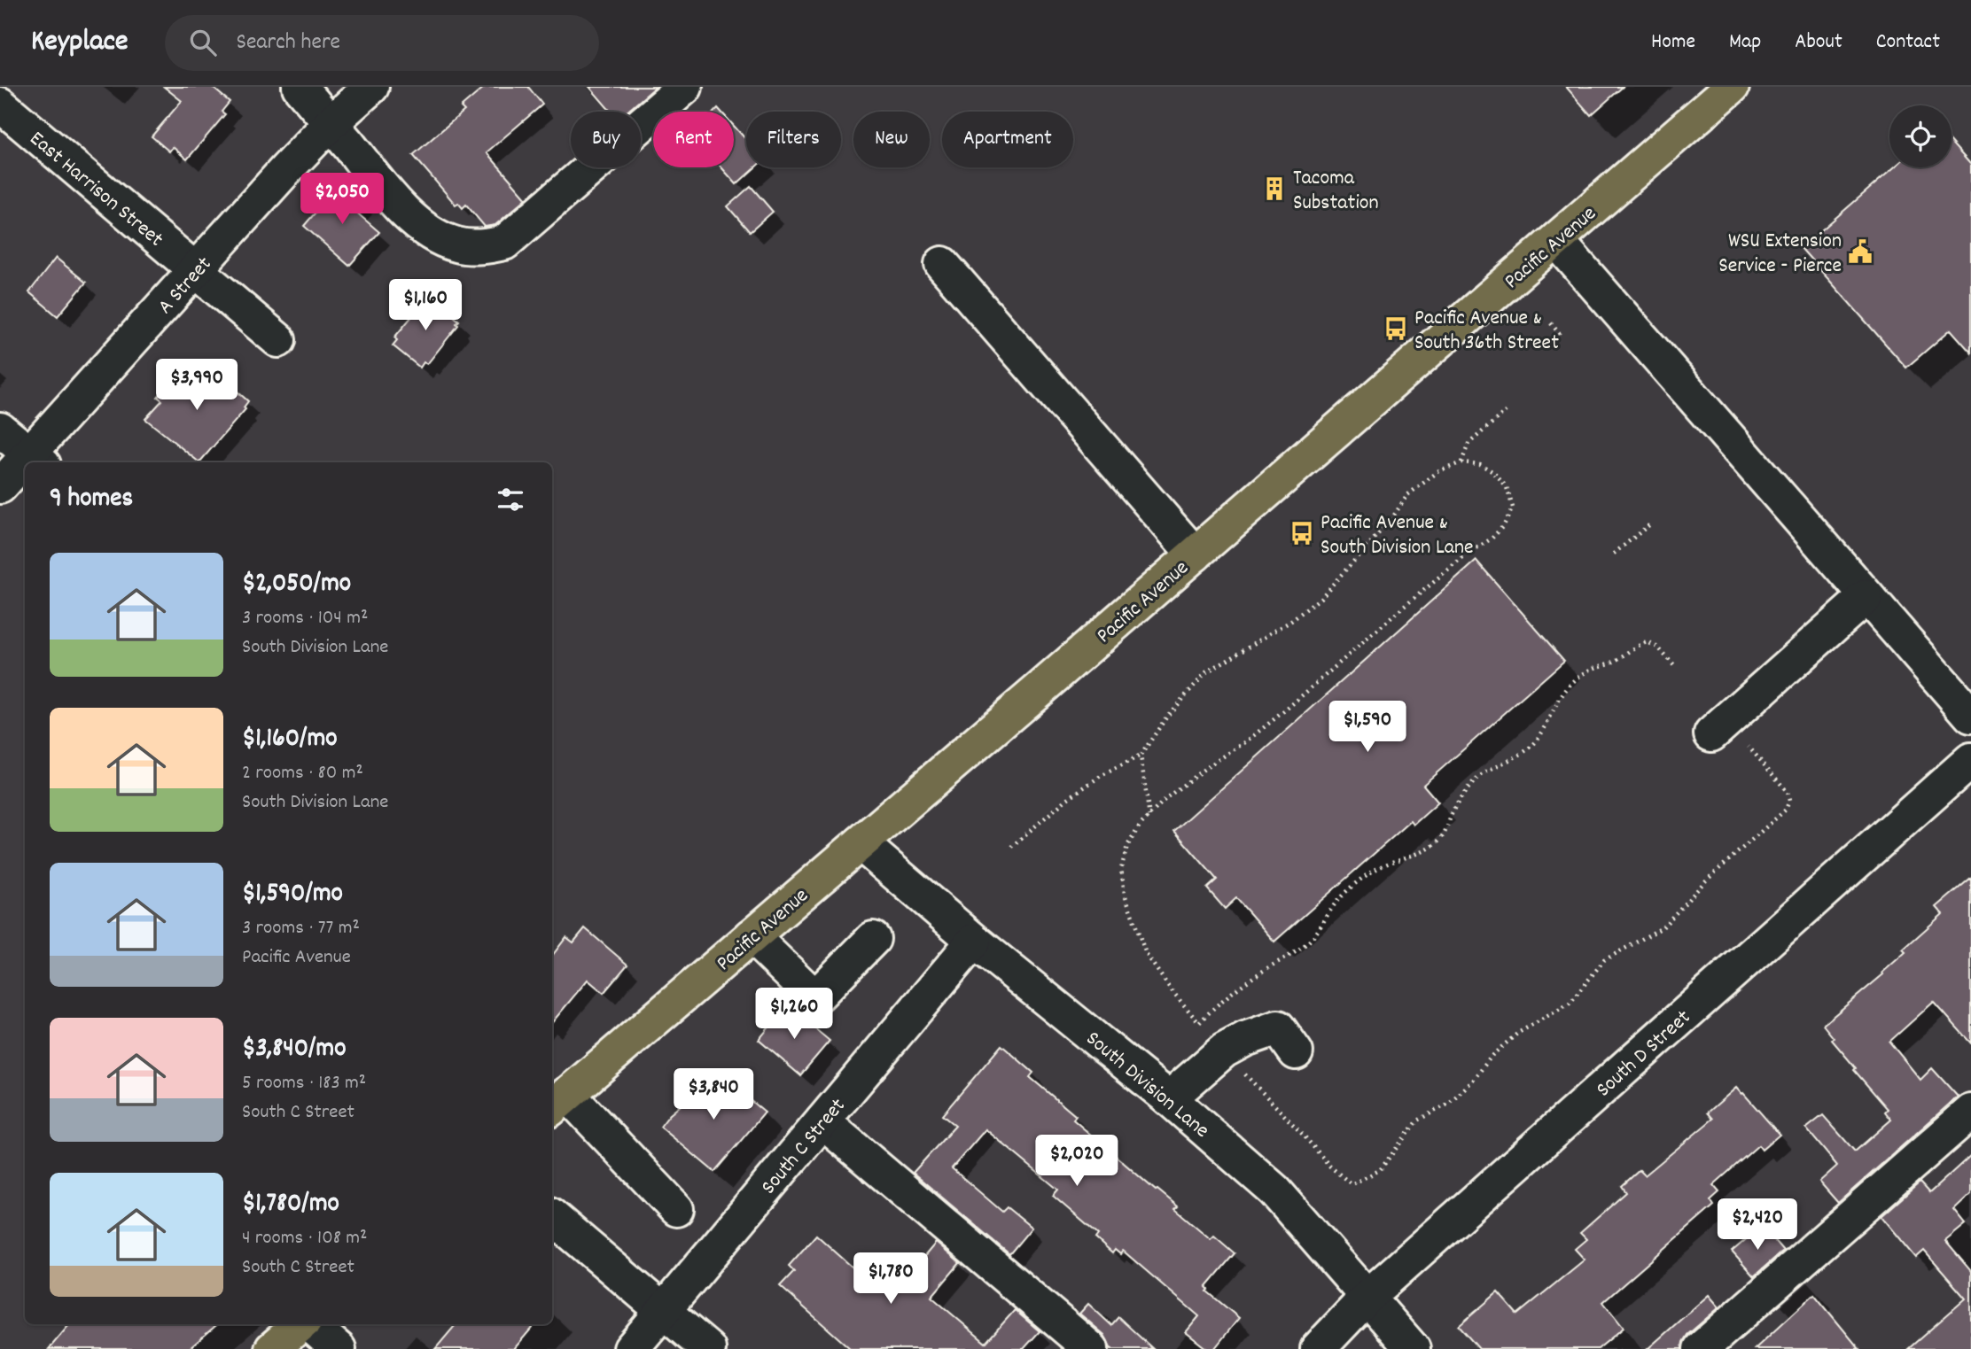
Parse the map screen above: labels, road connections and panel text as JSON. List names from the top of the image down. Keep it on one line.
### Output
{"streets":{"main road":["Pacific Avenue"],"street":["East Harrison Street","A Street","South D Street","South Division Lane","South C Street"]},"crossings":[["East Harrison Street","A Street"],["Pacific Avenue","South Division Lane"],["South D Street","South Division Lane"],["South Division Lane","South C Street"]],"places":{"building":["Tacoma Substation"],"public building":["WSU Extension Service - Pierce"],"bus stop":["Pacific Avenue & South 36th Street","Pacific Avenue & South Division Lane"]},"page":{"header":"Keyplace","search":"Search here","nav":["Home","Map","About","Contact"],"chip":["Buy","Rent","Filters","New","Apartment"],"price":["$2,050","$1,160","$3,990","$1,590","$1,260","$3,840","$2,020","$2,420","$1,780"],"heading":"9 homes","list":[{"name":"$2,050/mo","note":"3 rooms · 104 m² · South Division Lane"},{"name":"$1,160/mo","note":"2 rooms · 80 m² · South Division Lane"},{"name":"$1,590/mo","note":"3 rooms · 77 m² · Pacific Avenue"},{"name":"$3,840/mo","note":"5 rooms · 183 m² · South C Street"},{"name":"$1,780/mo","note":"4 rooms · 108 m² · South C Street"}]}}
